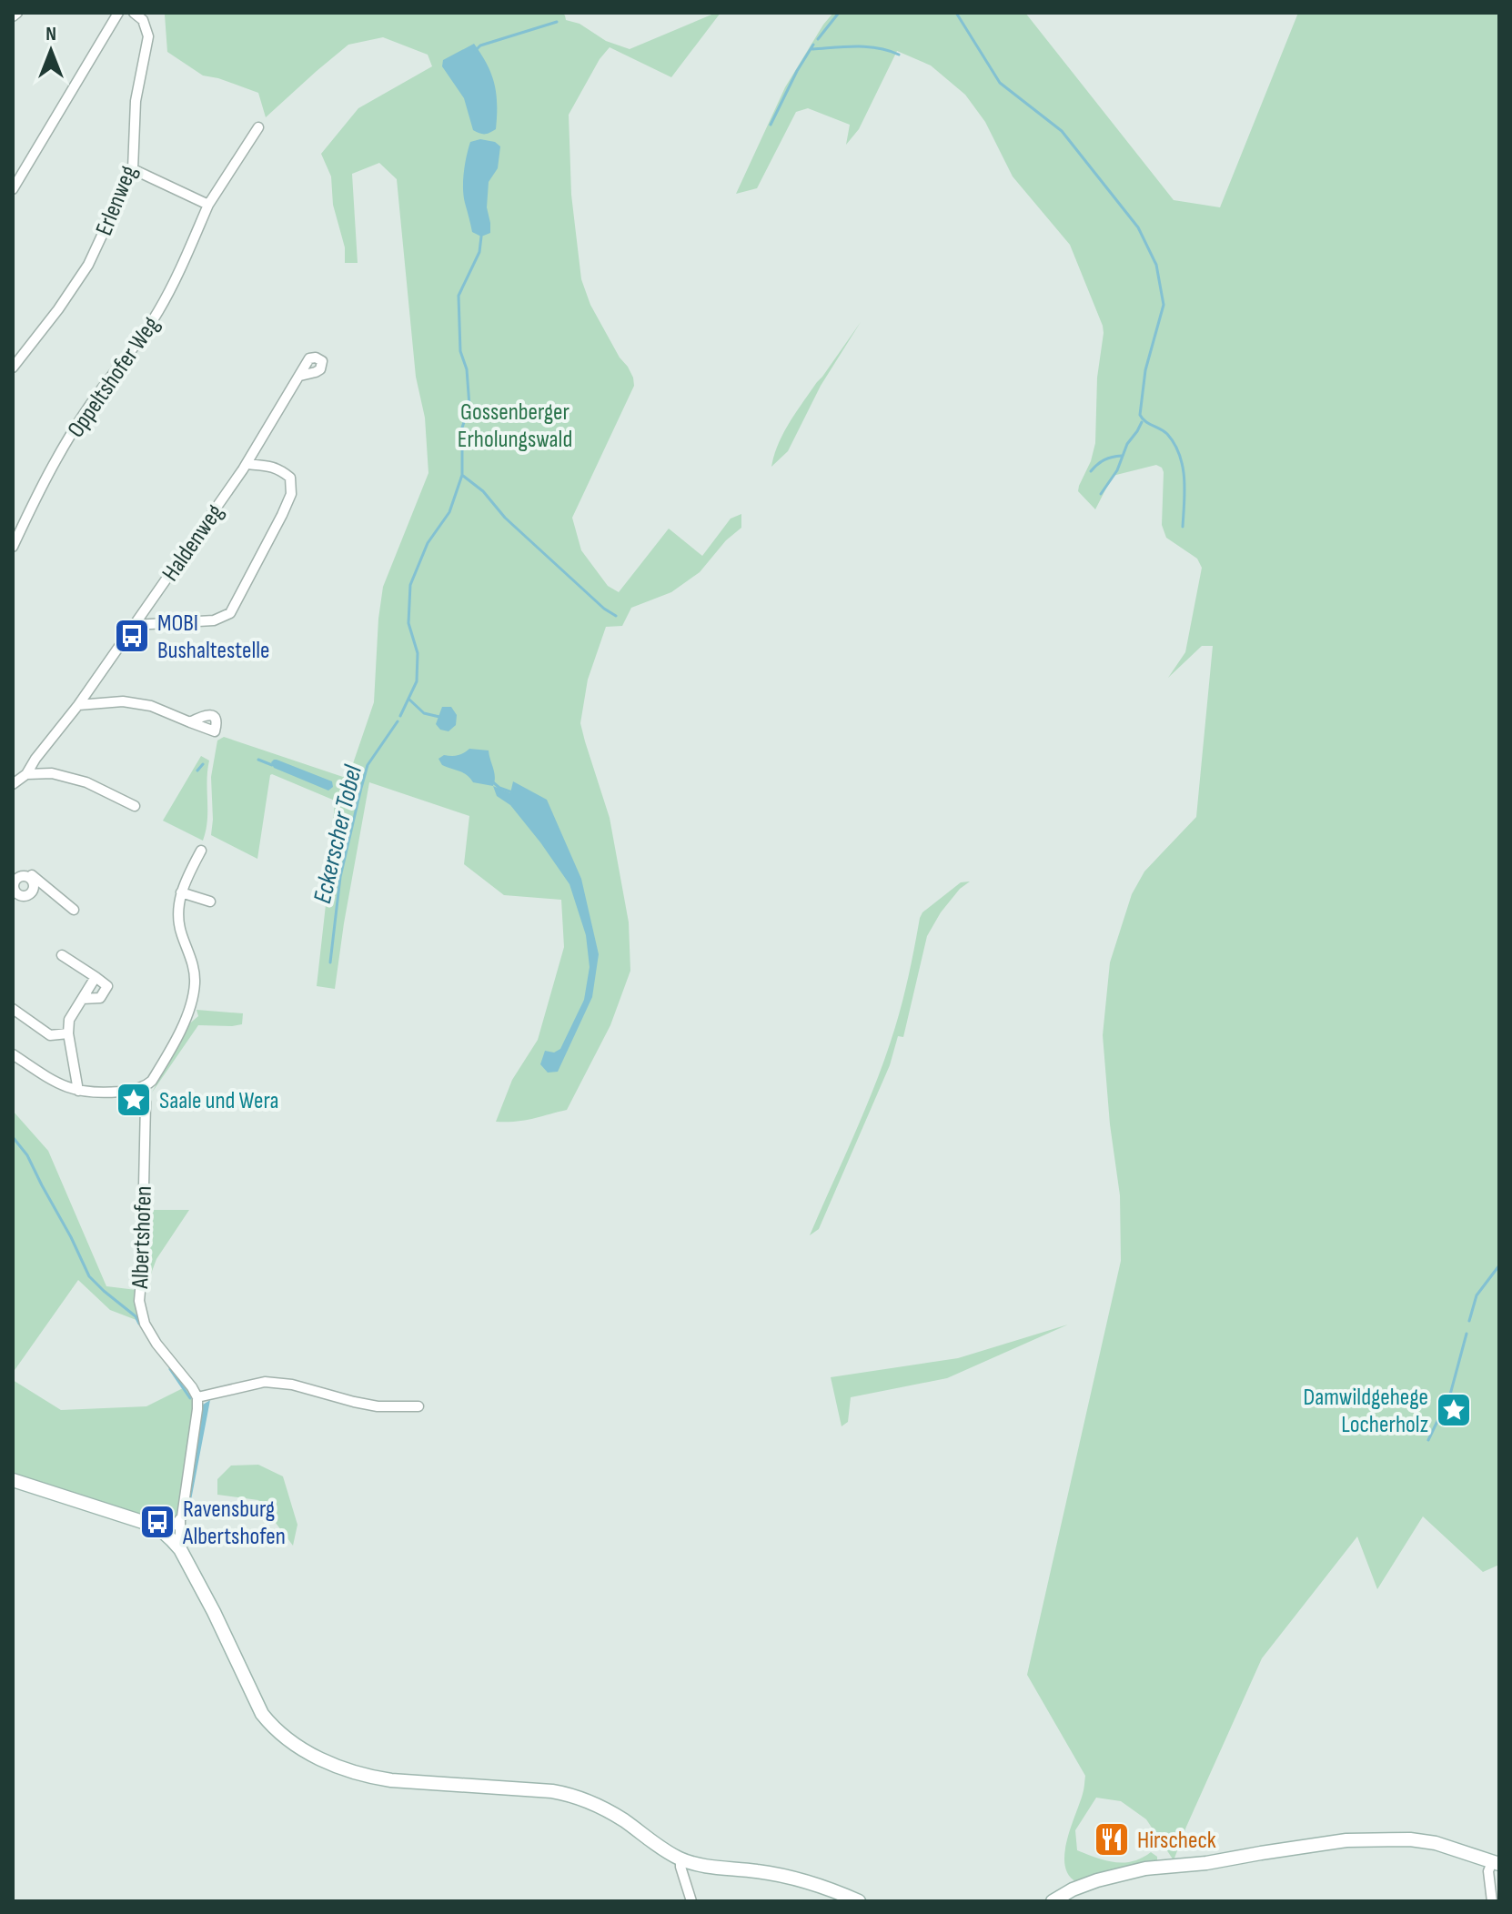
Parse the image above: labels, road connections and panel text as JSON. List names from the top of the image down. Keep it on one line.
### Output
{"streets":{"street":["Erlenweg","Oppeltshofer Weg","Haldenweg","Albertshofen"]},"water":["Eckerscher Tobel"],"parks":["Gossenberger Erholungswald"],"places":{"bus stop":["MOBI Bushaltestelle","Ravensburg Albertshofen"],"place":["Saale und Wera","Damwildgehege Locherholz"],"restaurant":["Hirscheck"]},"north":"top"}
